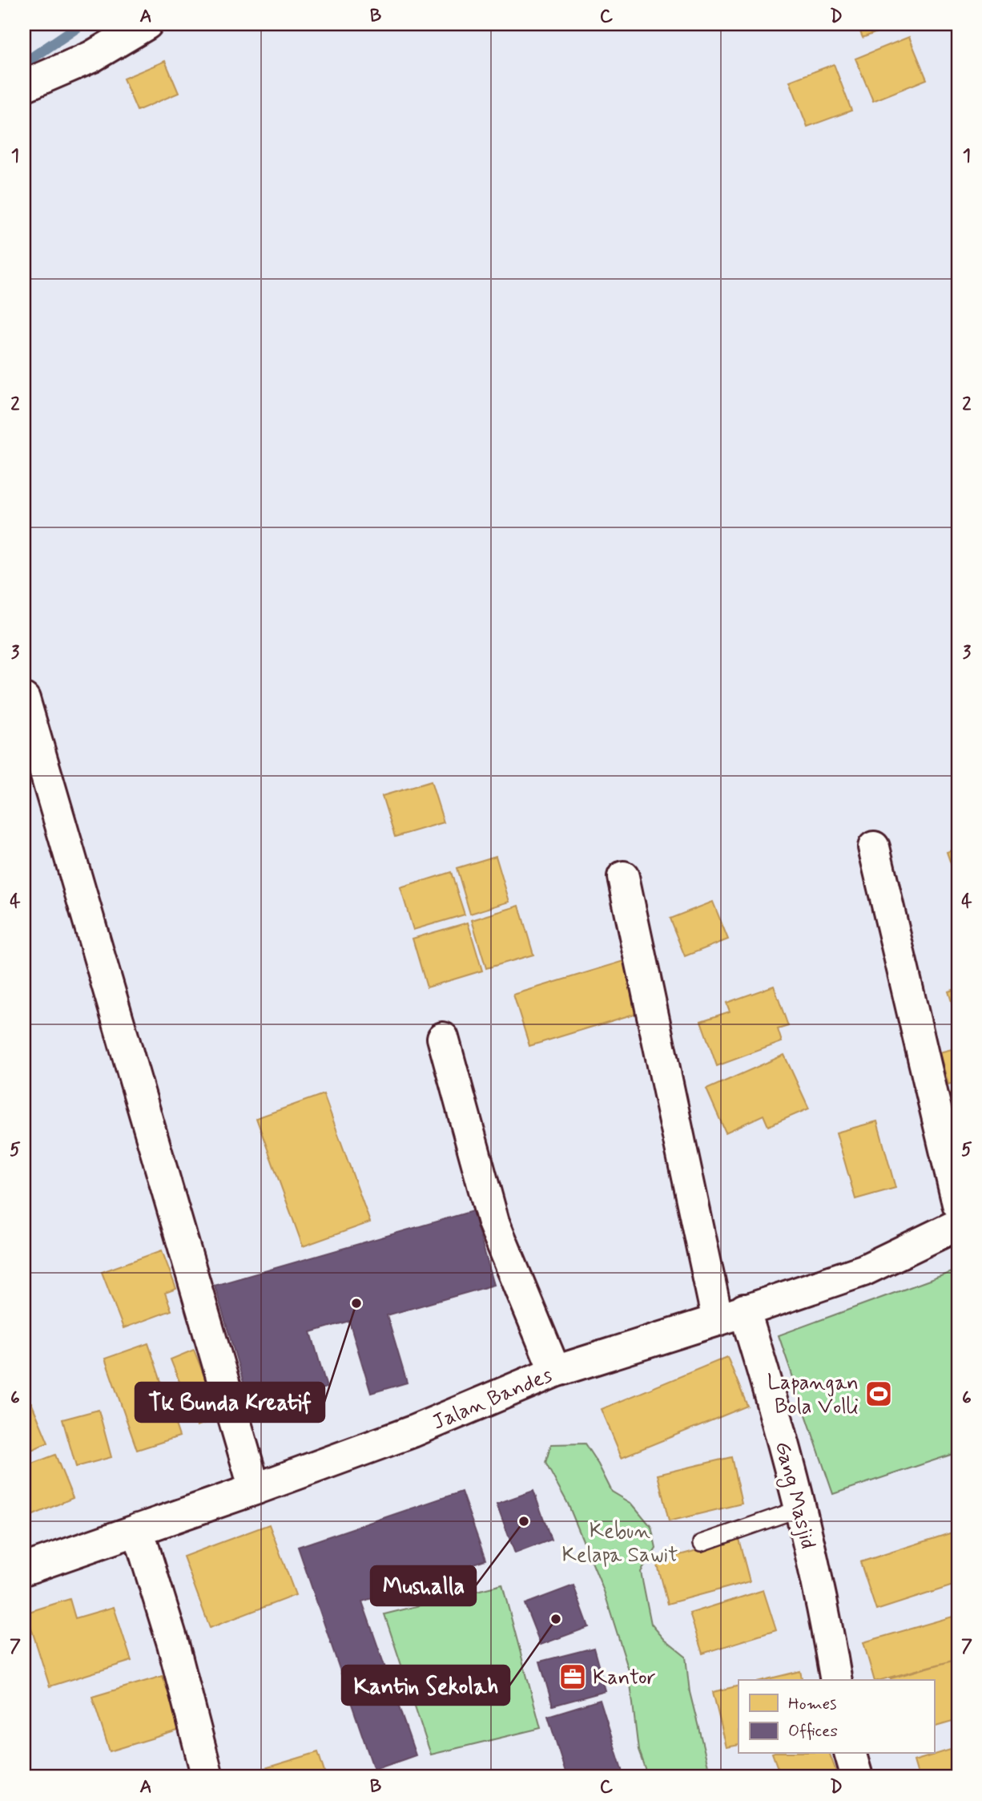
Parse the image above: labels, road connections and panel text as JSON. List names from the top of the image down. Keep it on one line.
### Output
{"streets":{"street":["Jalan Bandes","Gang Masjid"]},"crossings":[["Jalan Bandes","Gang Masjid"]],"parks":["Kebun Kelapa Sawit"],"places":{"other":["Tk Bunda Kreatif","Mushalla","Kantin Sekolah"],"sports":["Lapangan Bola Volli"],"office":["Kantor"]},"legend":["Homes","Offices"],"grid":{"columns":["A","B","C","D"],"rows":["1","2","3","4","5","6","7"]}}
